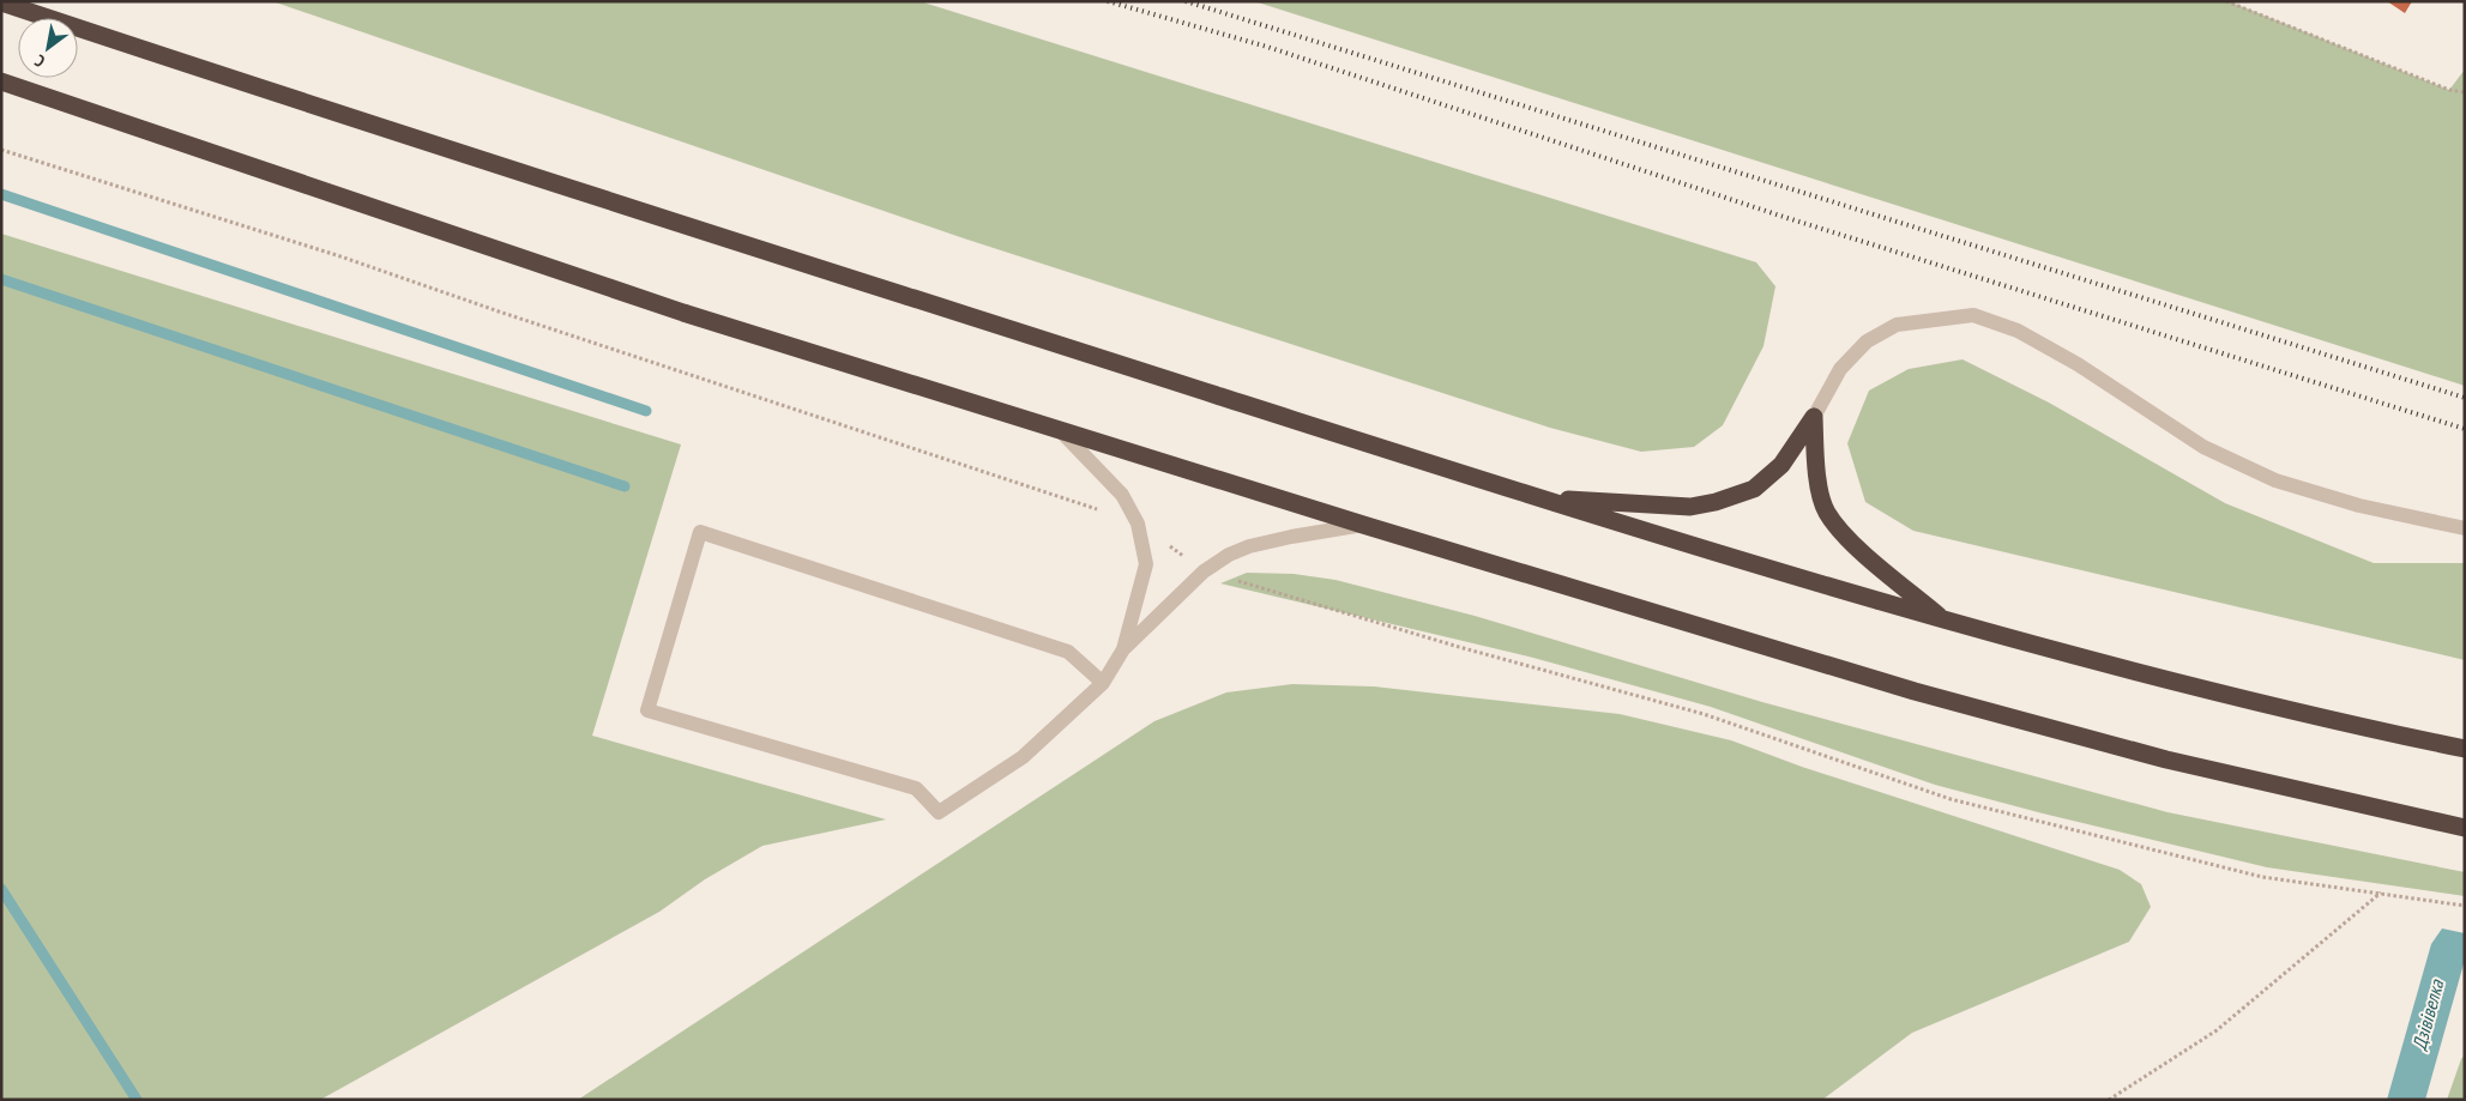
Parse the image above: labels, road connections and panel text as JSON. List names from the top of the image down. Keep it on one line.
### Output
{"water":["Дзівівелка"],"north":"bottom left"}
